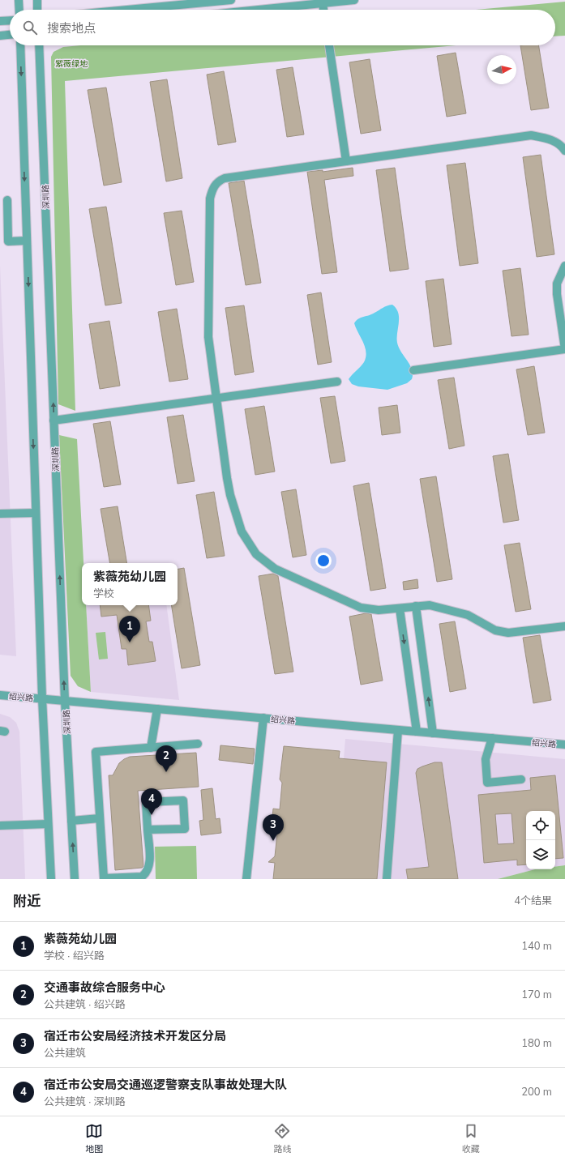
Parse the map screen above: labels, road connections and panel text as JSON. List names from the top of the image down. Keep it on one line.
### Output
{"streets":{"street":["深圳路","绍兴路"]},"crossings":[["深圳路","绍兴路"]],"parks":["紫薇绿地"],"north":"right","page":{"search":"搜索地点","popup":["紫薇苑幼儿园","学校"],"pins":["1","2","4","3"],"heading":["附近","4个结果"],"list":[{"mark":"1","name":"紫薇苑幼儿园","note":"学校 · 绍兴路","value":"140 m"},{"mark":"2","name":"交通事故综合服务中心","note":"公共建筑 · 绍兴路","value":"170 m"},{"mark":"3","name":"宿迁市公安局经济技术开发区分局","note":"公共建筑","value":"180 m"},{"mark":"4","name":"宿迁市公安局交通巡逻警察支队事故处理大队","note":"公共建筑 · 深圳路","value":"200 m"}],"nav":["地图","路线","收藏"]}}
